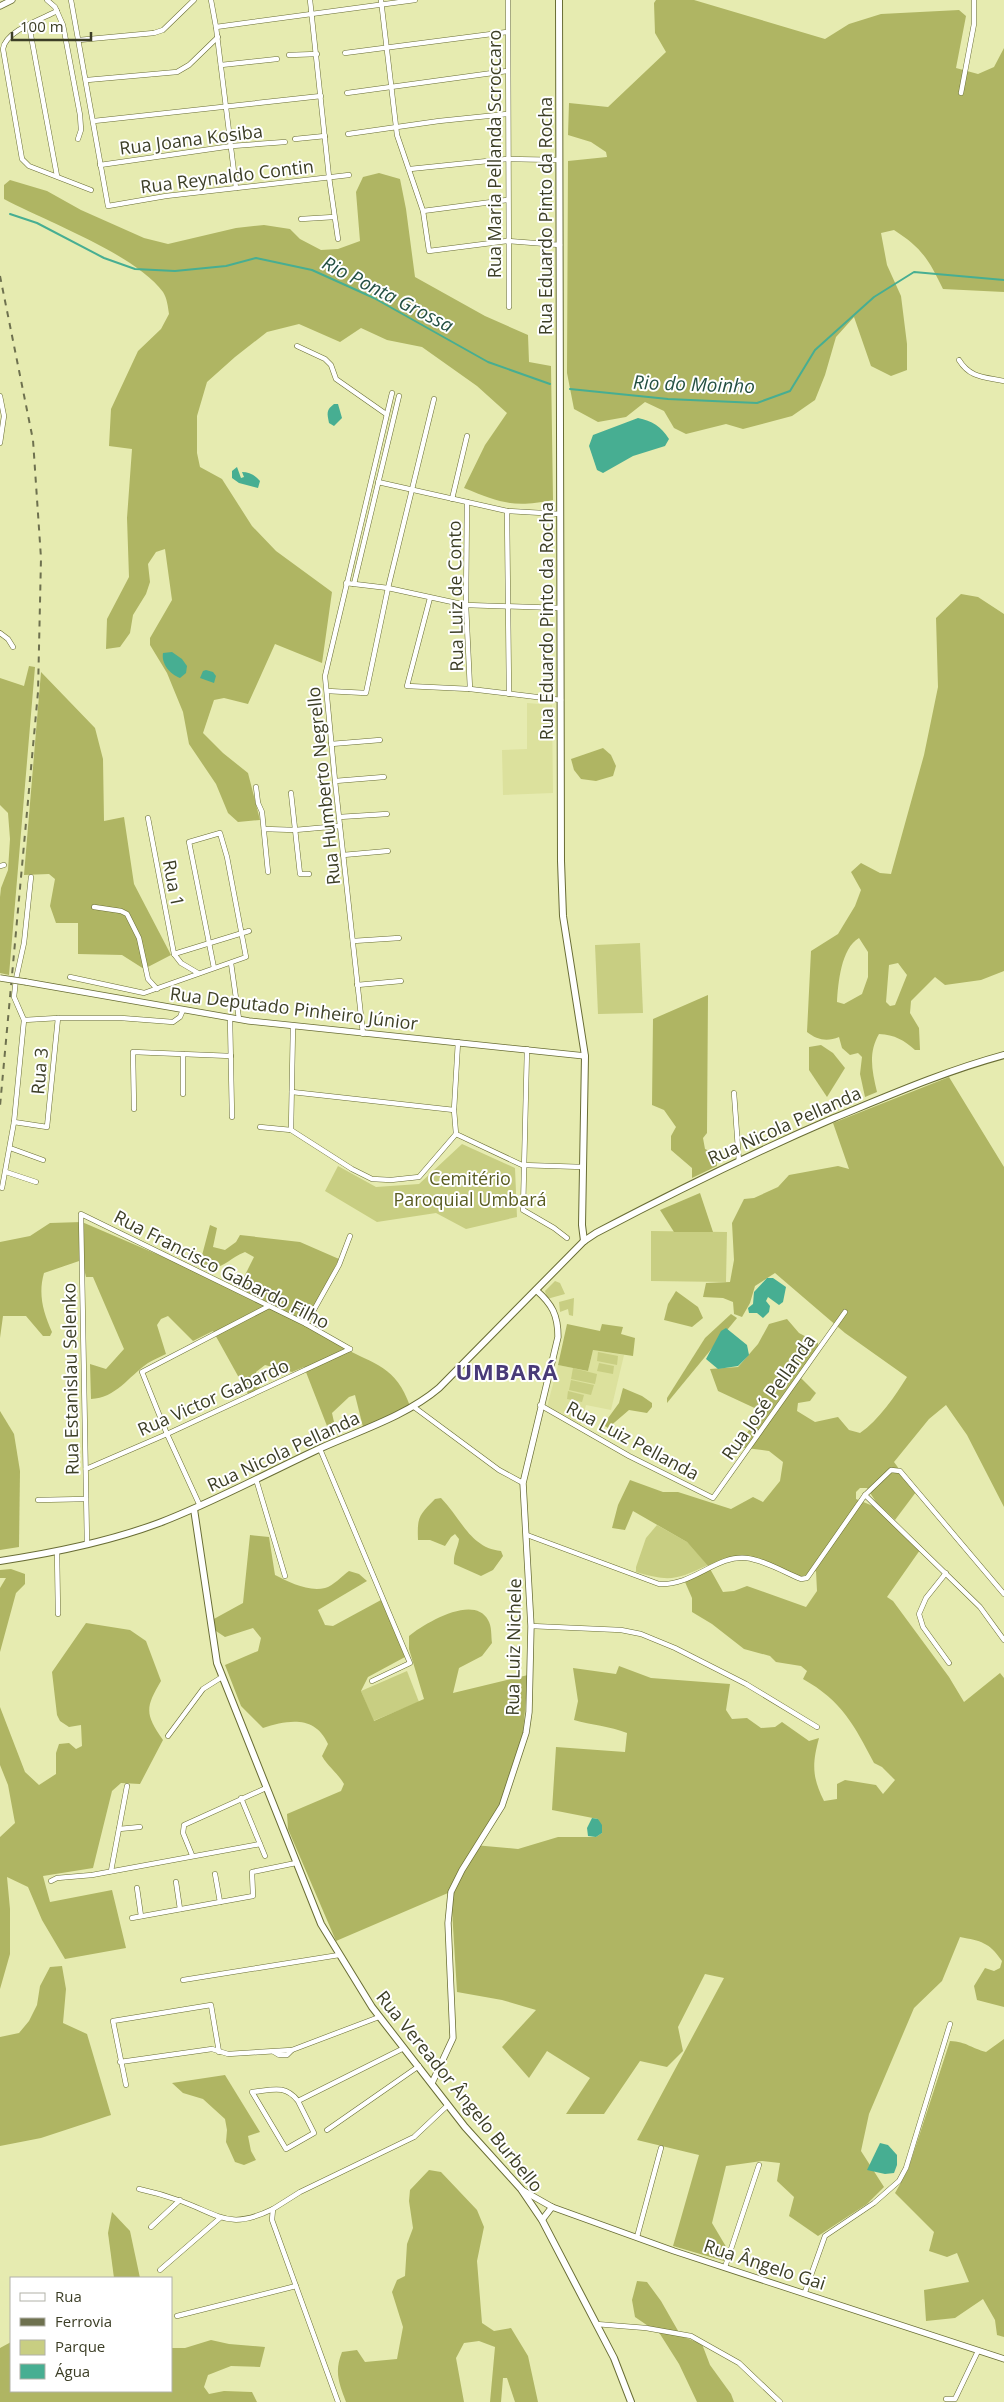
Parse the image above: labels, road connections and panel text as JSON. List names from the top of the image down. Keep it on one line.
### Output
{"streets":{"main road":["Rua Eduardo Pinto da Rocha","Rua Nicola Pellanda","Rua Vereador Ângelo Burbello"],"street":["Rua Joana Kosiba","Rua Maria Pellanda Scroccaro","Rua Reynaldo Contin","Rua Luiz de Conto","Rua Humberto Negrello","Rua 1","Rua Deputado Pinheiro Júnior","Rua 3","Rua Francisco Gabardo Filho","Rua Estanislau Selenko","Rua Victor Gabardo","Rua José Pellanda","Rua Luiz Pellanda","Rua Luiz Nichele","Rua Ângelo Gai"]},"crossings":[["Rua Joana Kosiba","Rua Reynaldo Contin"],["Rua Eduardo Pinto da Rocha","Rua Deputado Pinheiro Júnior"],["Rua Eduardo Pinto da Rocha","Rua Nicola Pellanda"],["Rua Humberto Negrello","Rua Deputado Pinheiro Júnior"],["Rua Nicola Pellanda","Rua Estanislau Selenko"],["Rua Nicola Pellanda","Rua Luiz Nichele"],["Rua Nicola Pellanda","Rua Vereador Ângelo Burbello"],["Rua Francisco Gabardo Filho","Rua Estanislau Selenko"],["Rua Francisco Gabardo Filho","Rua Victor Gabardo"],["Rua Estanislau Selenko","Rua Victor Gabardo"],["Rua José Pellanda","Rua Luiz Pellanda"],["Rua Luiz Pellanda","Rua Luiz Nichele"],["Rua Luiz Nichele","Rua Vereador Ângelo Burbello"],["Rua Vereador Ângelo Burbello","Rua Ângelo Gai"]],"districts":["UMBARÁ"],"water":["Rio Ponta Grossa","Rio do Moinho"],"parks":["Cemitério Paroquial Umbará"],"legend":["Rua","Ferrovia","Parque","Água"],"scale_bar":"100 m"}
